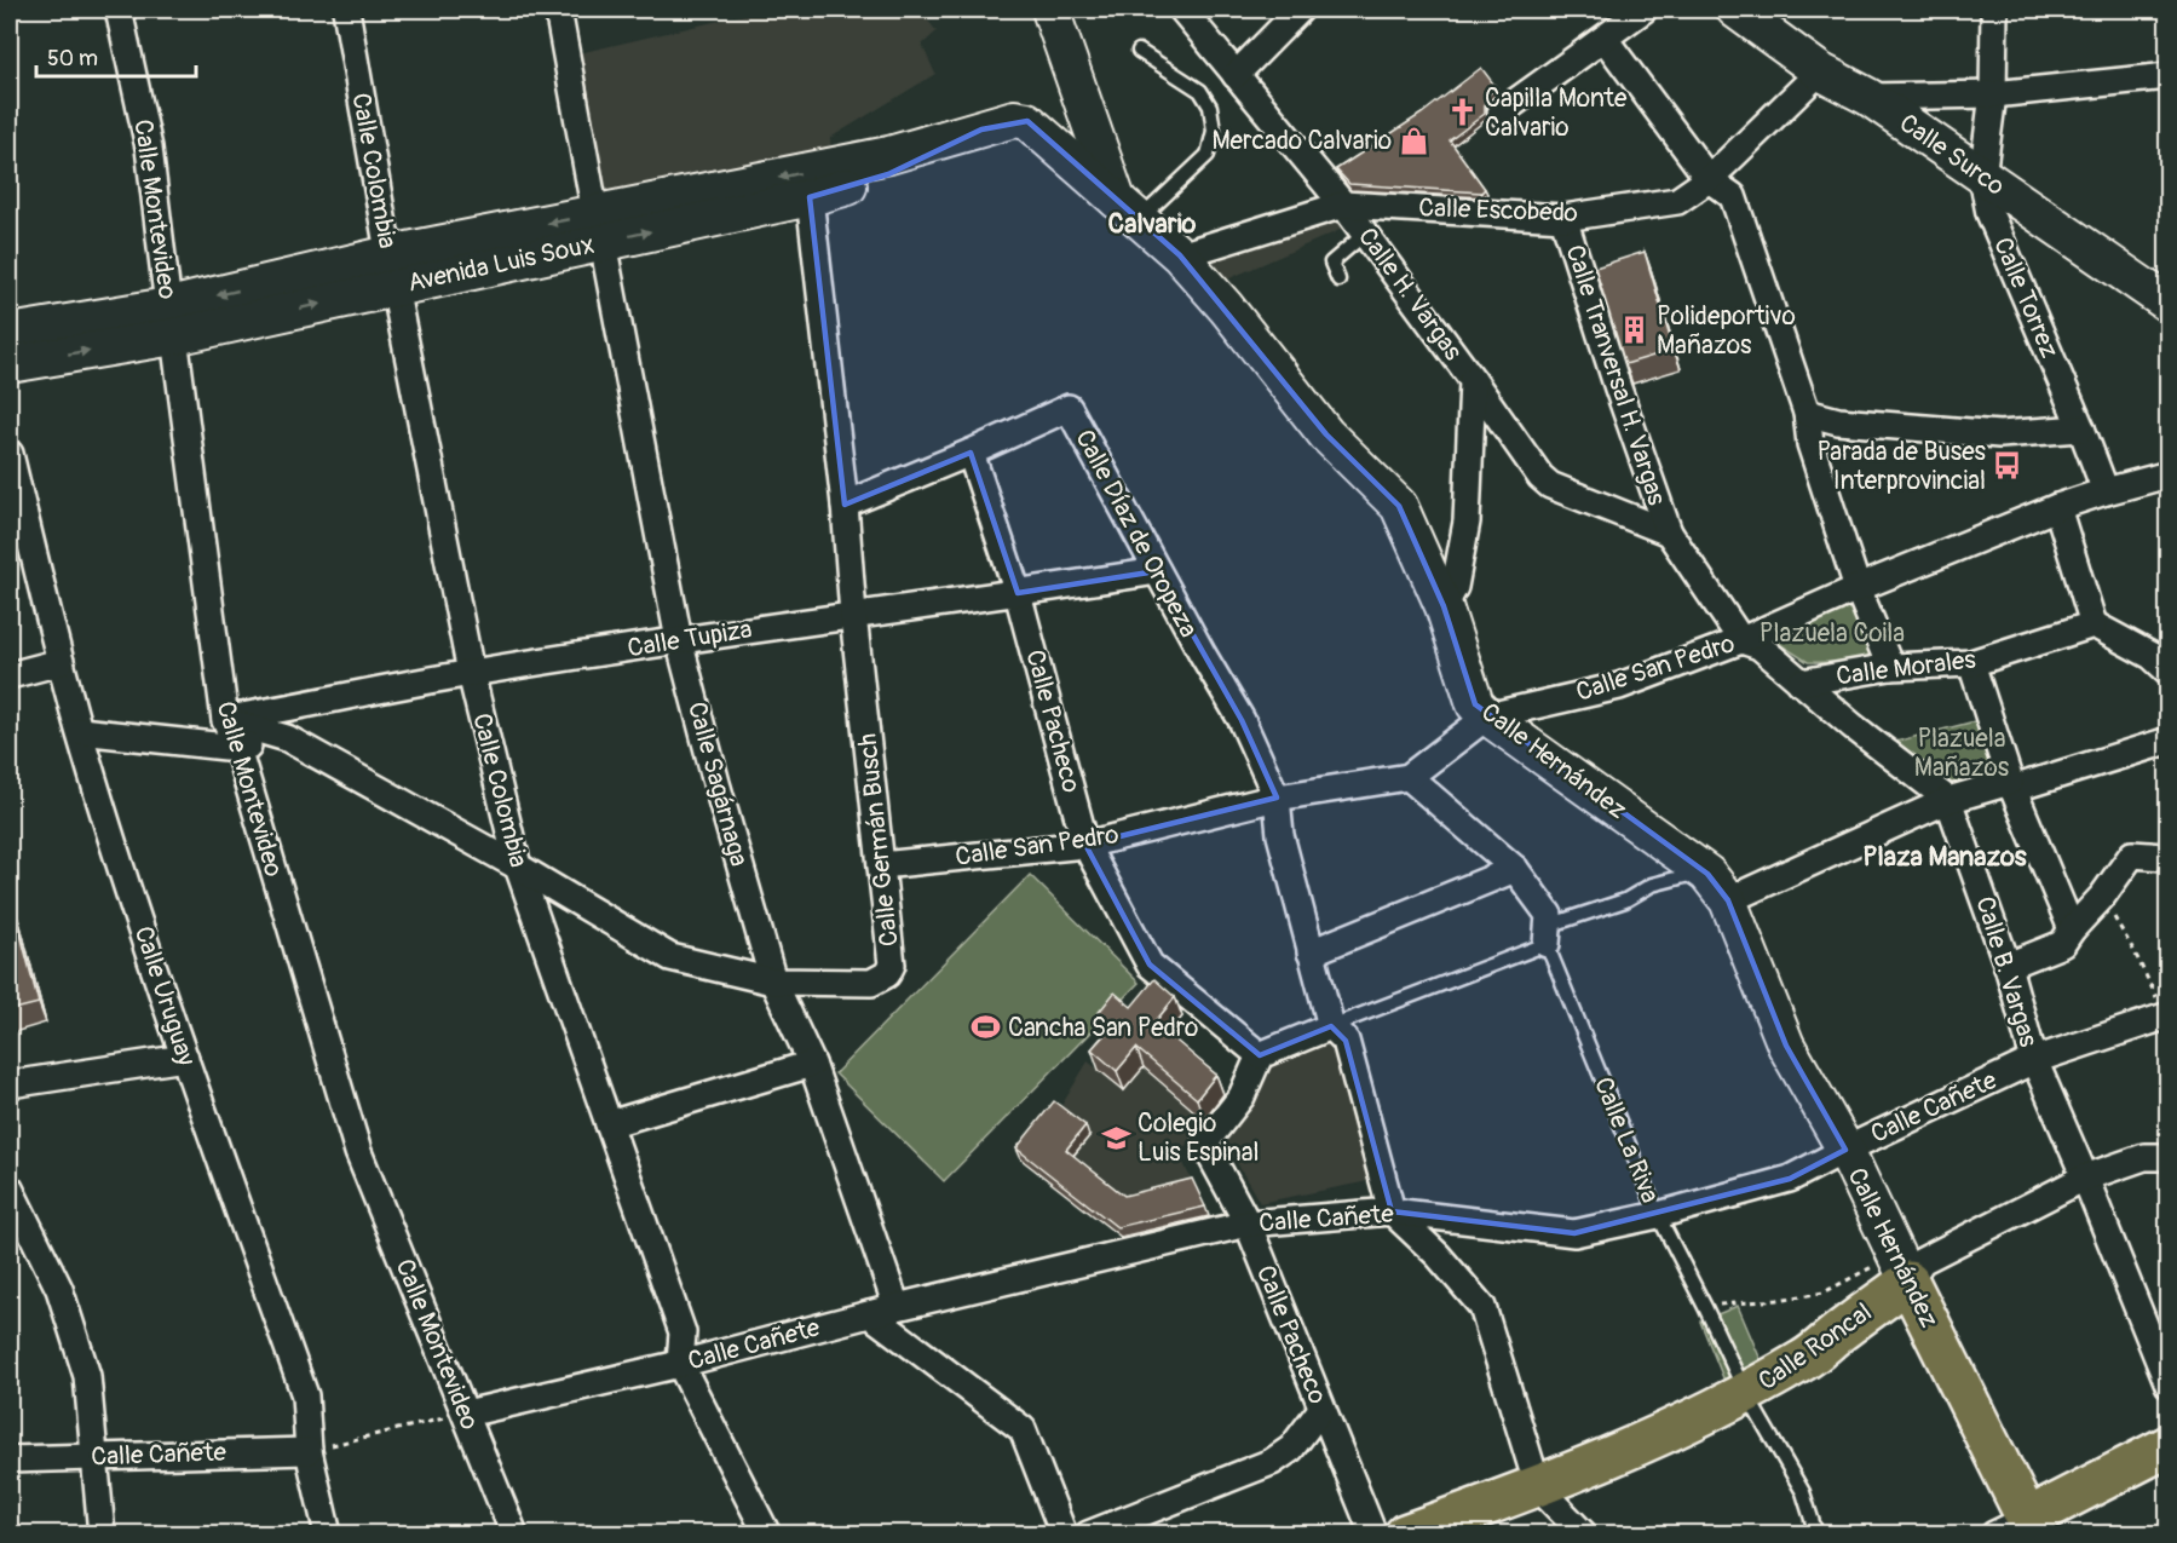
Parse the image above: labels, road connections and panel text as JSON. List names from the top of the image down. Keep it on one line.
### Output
{"streets":{"main road":["Calle Surco","Avenida Luis Soux","Calle Hernández","Calle Roncal"],"street":["Calle Colombia","Calle Montevideo","Calle Escobedo","Calle H. Vargas","Calle Torrez","Calle Tranversal H. Vargas","Calle Díaz de Oropeza","Calle Tupiza","Calle San Pedro","Calle Morales","Calle Pacheco","Calle Sagárnaga","Calle Germán Busch","Calle B. Vargas","Calle Uruguay","Calle Cañete","Calle La Riva"]},"crossings":[["Calle Surco","Calle Escobedo"],["Calle Surco","Calle Torrez"],["Calle Colombia","Avenida Luis Soux"],["Calle Colombia","Calle Tupiza"],["Calle Colombia","Calle Germán Busch"],["Calle Colombia","Calle Cañete"],["Calle Montevideo","Avenida Luis Soux"],["Calle Montevideo","Calle Tupiza"],["Calle Montevideo","Calle Germán Busch"],["Calle Montevideo","Calle Cañete"],["Calle Escobedo","Calle H. Vargas"],["Calle Escobedo","Calle Tranversal H. Vargas"],["Avenida Luis Soux","Calle Hernández"],["Avenida Luis Soux","Calle Sagárnaga"],["Avenida Luis Soux","Calle Germán Busch"],["Calle H. Vargas","Calle Tranversal H. Vargas"],["Calle Torrez","Calle San Pedro"],["Calle Díaz de Oropeza","Calle Tupiza"],["Calle Díaz de Oropeza","Calle San Pedro"],["Calle Díaz de Oropeza","Calle Pacheco"],["Calle Díaz de Oropeza","Calle Germán Busch"],["Calle Díaz de Oropeza","Calle Cañete"],["Calle Tupiza","Calle Pacheco"],["Calle Tupiza","Calle Sagárnaga"],["Calle Tupiza","Calle Germán Busch"],["Calle San Pedro","Calle Pacheco"],["Calle San Pedro","Calle Hernández"],["Calle San Pedro","Calle Germán Busch"],["Calle San Pedro","Calle La Riva"],["Calle Pacheco","Calle Cañete"],["Calle Hernández","Calle Cañete"],["Calle Hernández","Calle Roncal"],["Calle Sagárnaga","Calle Germán Busch"],["Calle Sagárnaga","Calle Cañete"],["Calle B. Vargas","Calle Cañete"],["Calle B. Vargas","Calle Roncal"],["Calle Uruguay","Calle Cañete"],["Calle Cañete","Calle La Riva"],["Calle La Riva","Calle Roncal"]],"districts":["Calvario","Plaza Manazos"],"parks":["Plazuela Coila","Plazuela Mañazos"],"places":{"church":["Capilla Monte Calvario"],"shop":["Mercado Calvario"],"building":["Polideportivo Mañazos"],"bus stop":["Parada de Buses Interprovincial"],"sports":["Cancha San Pedro"],"school or university":["Colegio Luis Espinal"]},"scale_bar":"50 m"}
